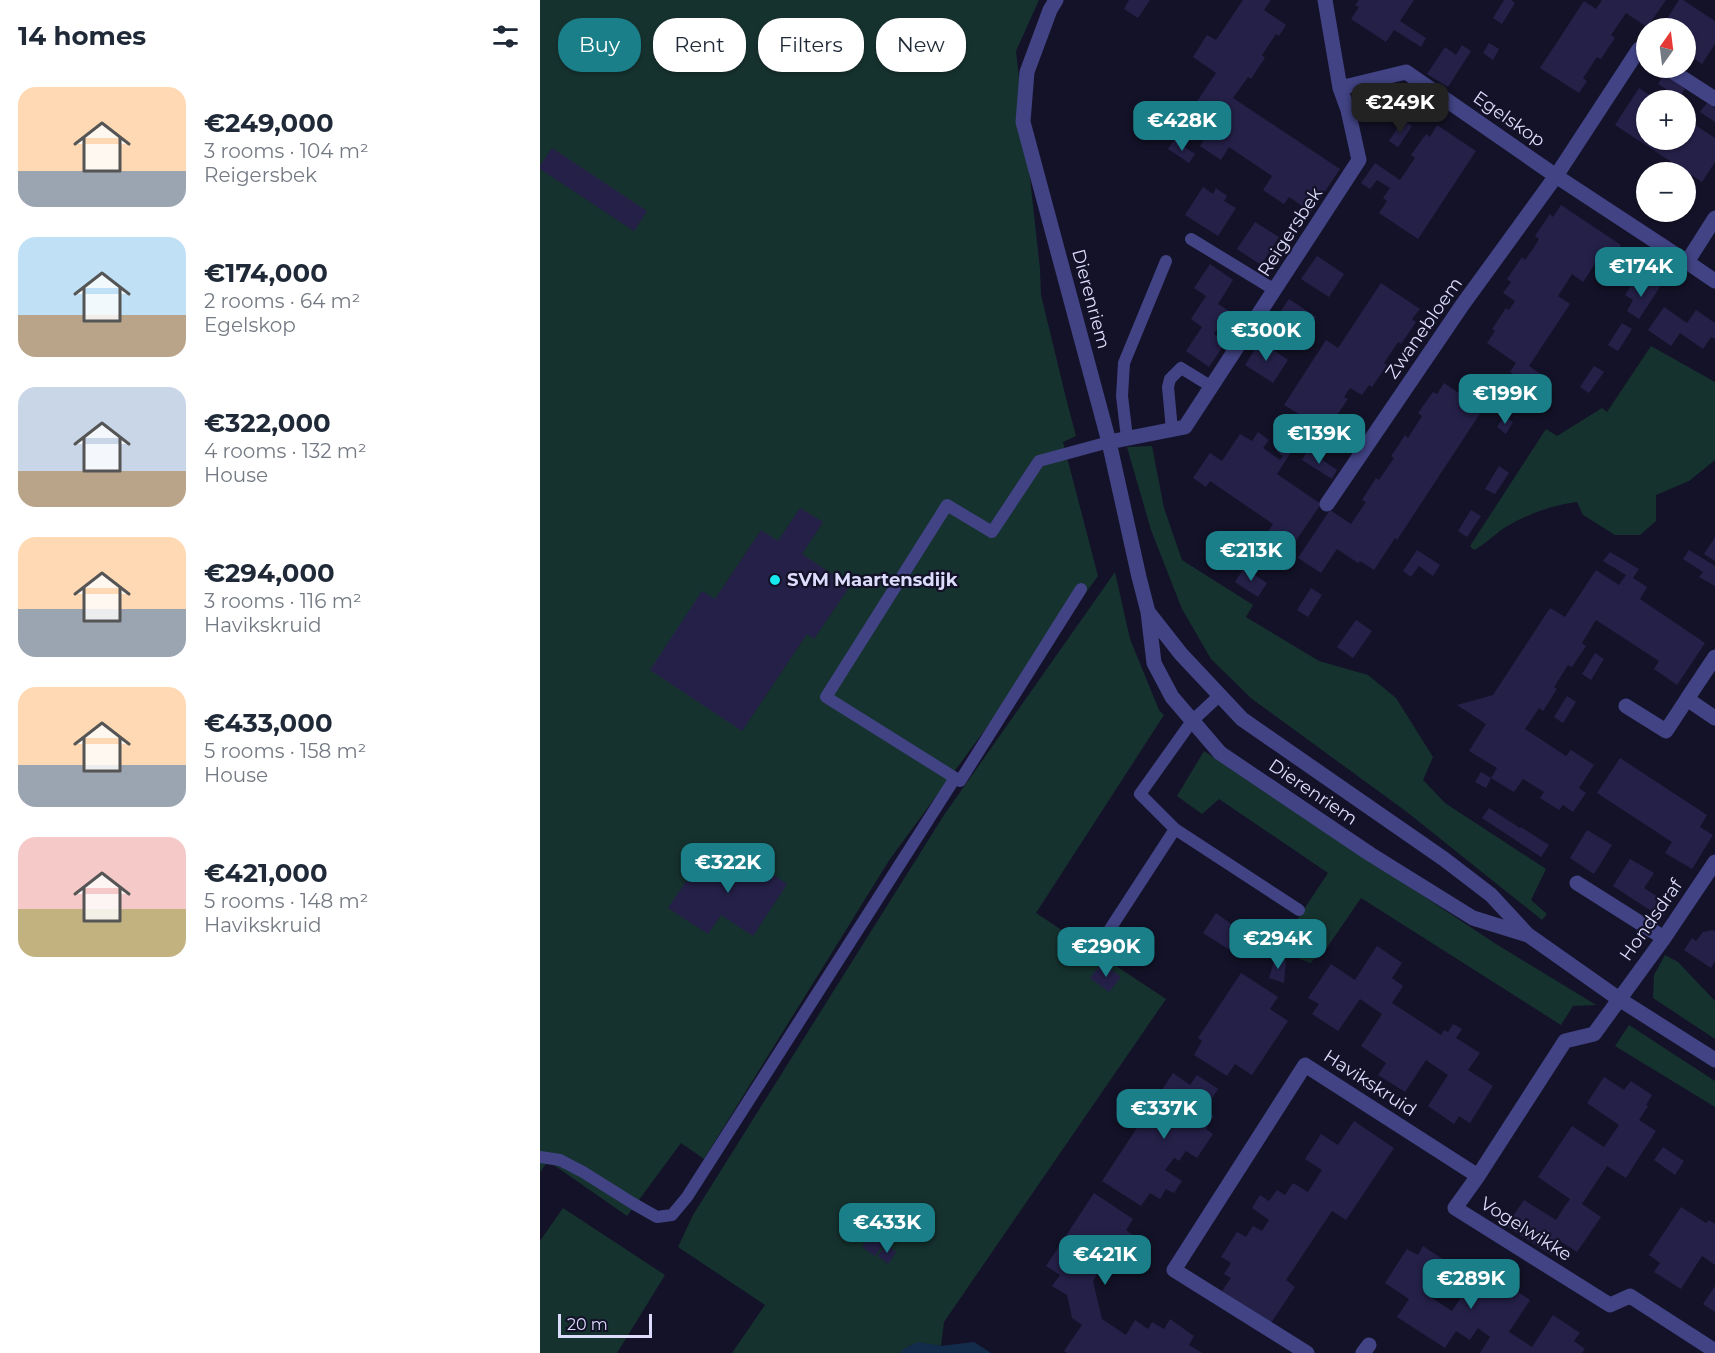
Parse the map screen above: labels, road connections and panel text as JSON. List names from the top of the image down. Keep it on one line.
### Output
{"streets":{"street":["Egelskop","Reigersbek","Dierenriem","Zwanebloem","Hondsdraf","Havikskruid","Vogelwikke"]},"crossings":[["Egelskop","Reigersbek"],["Egelskop","Zwanebloem"],["Reigersbek","Dierenriem"],["Dierenriem","Hondsdraf"],["Dierenriem","Vogelwikke"],["Hondsdraf","Vogelwikke"],["Havikskruid","Vogelwikke"]],"places":["SVM Maartensdijk"],"scale_bar":"20 m","north":"top","page":{"heading":"14 homes","map_buttons":["+","−"],"chip":["Buy","Rent","Filters","New"],"list":[{"name":"€249,000","note":"3 rooms · 104 m² · Reigersbek"},{"name":"€174,000","note":"2 rooms · 64 m² · Egelskop"},{"name":"€322,000","note":"4 rooms · 132 m² · House"},{"name":"€294,000","note":"3 rooms · 116 m² · Havikskruid"},{"name":"€433,000","note":"5 rooms · 158 m² · House"},{"name":"€421,000","note":"5 rooms · 148 m² · Havikskruid"}],"price":["€249K","€428K","€174K","€300K","€199K","€139K","€213K","€322K","€294K","€290K","€337K","€433K","€421K","€289K"],"scale":"20 m"}}
